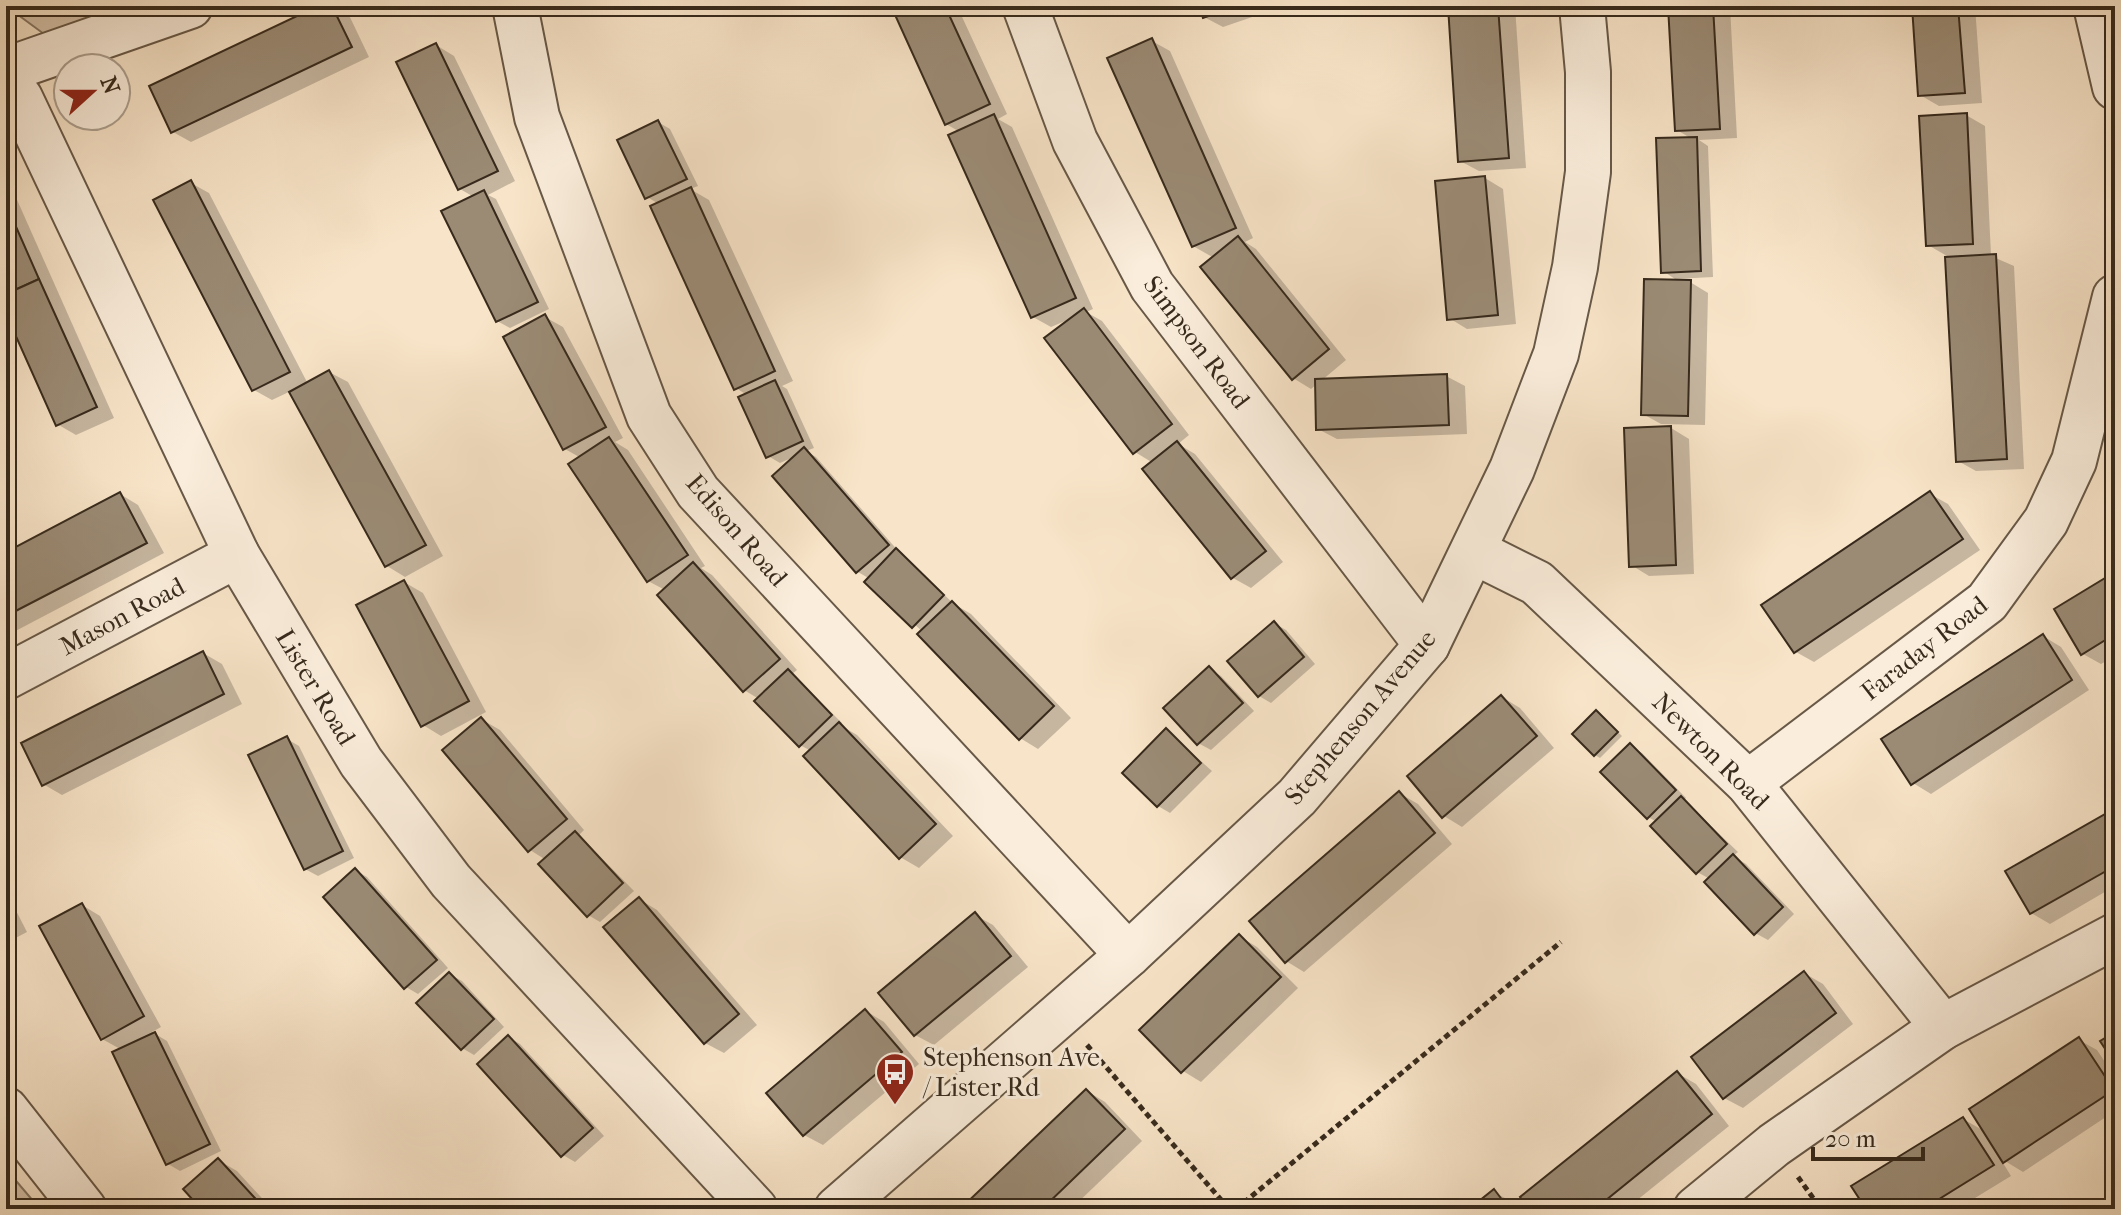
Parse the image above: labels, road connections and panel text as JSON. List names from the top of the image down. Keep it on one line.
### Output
{"streets":{"street":["Simpson Road","Edison Road","Mason Road","Faraday Road","Lister Road","Stephenson Avenue","Newton Road"]},"crossings":[["Simpson Road","Stephenson Avenue"],["Edison Road","Stephenson Avenue"],["Mason Road","Lister Road"],["Faraday Road","Newton Road"],["Stephenson Avenue","Newton Road"]],"places":{"bus stop":["Stephenson Ave / Lister Rd"]},"scale_bar":"20 m","north":"right"}
